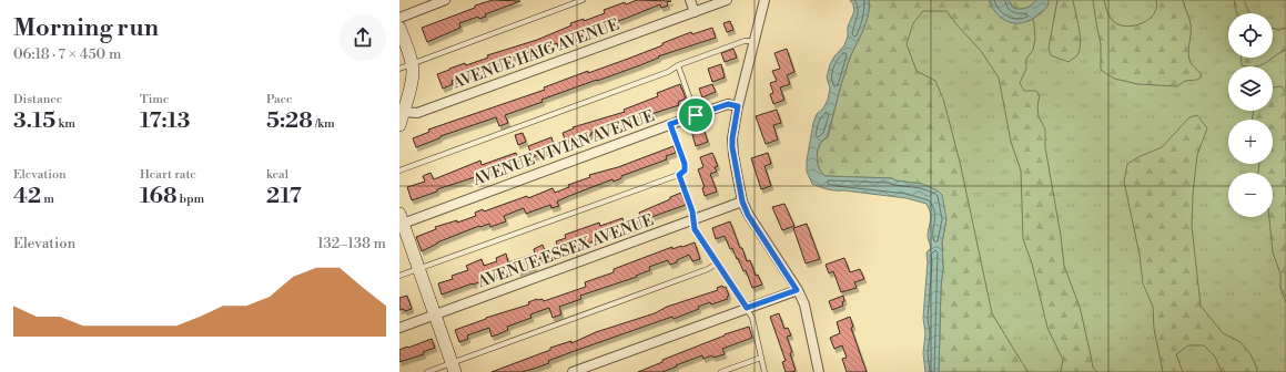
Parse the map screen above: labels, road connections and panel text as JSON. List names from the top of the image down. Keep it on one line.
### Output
{"streets":{"street":["AVENUE HAIG AVENUE","AVENUE VIVIAN AVENUE","AVENUE ESSEX AVENUE"]},"page":{"heading":["Morning run","06:18 · 7 × 450 m"],"map_buttons":["+","−"],"stats":[["Distance","3.15 km"],["Time","17:13"],["Pace","5:28 /km"],["Elevation","42 m"],["Heart rate","168 bpm"],["kcal","217"]],"chart":["Elevation","132–138 m"]}}
